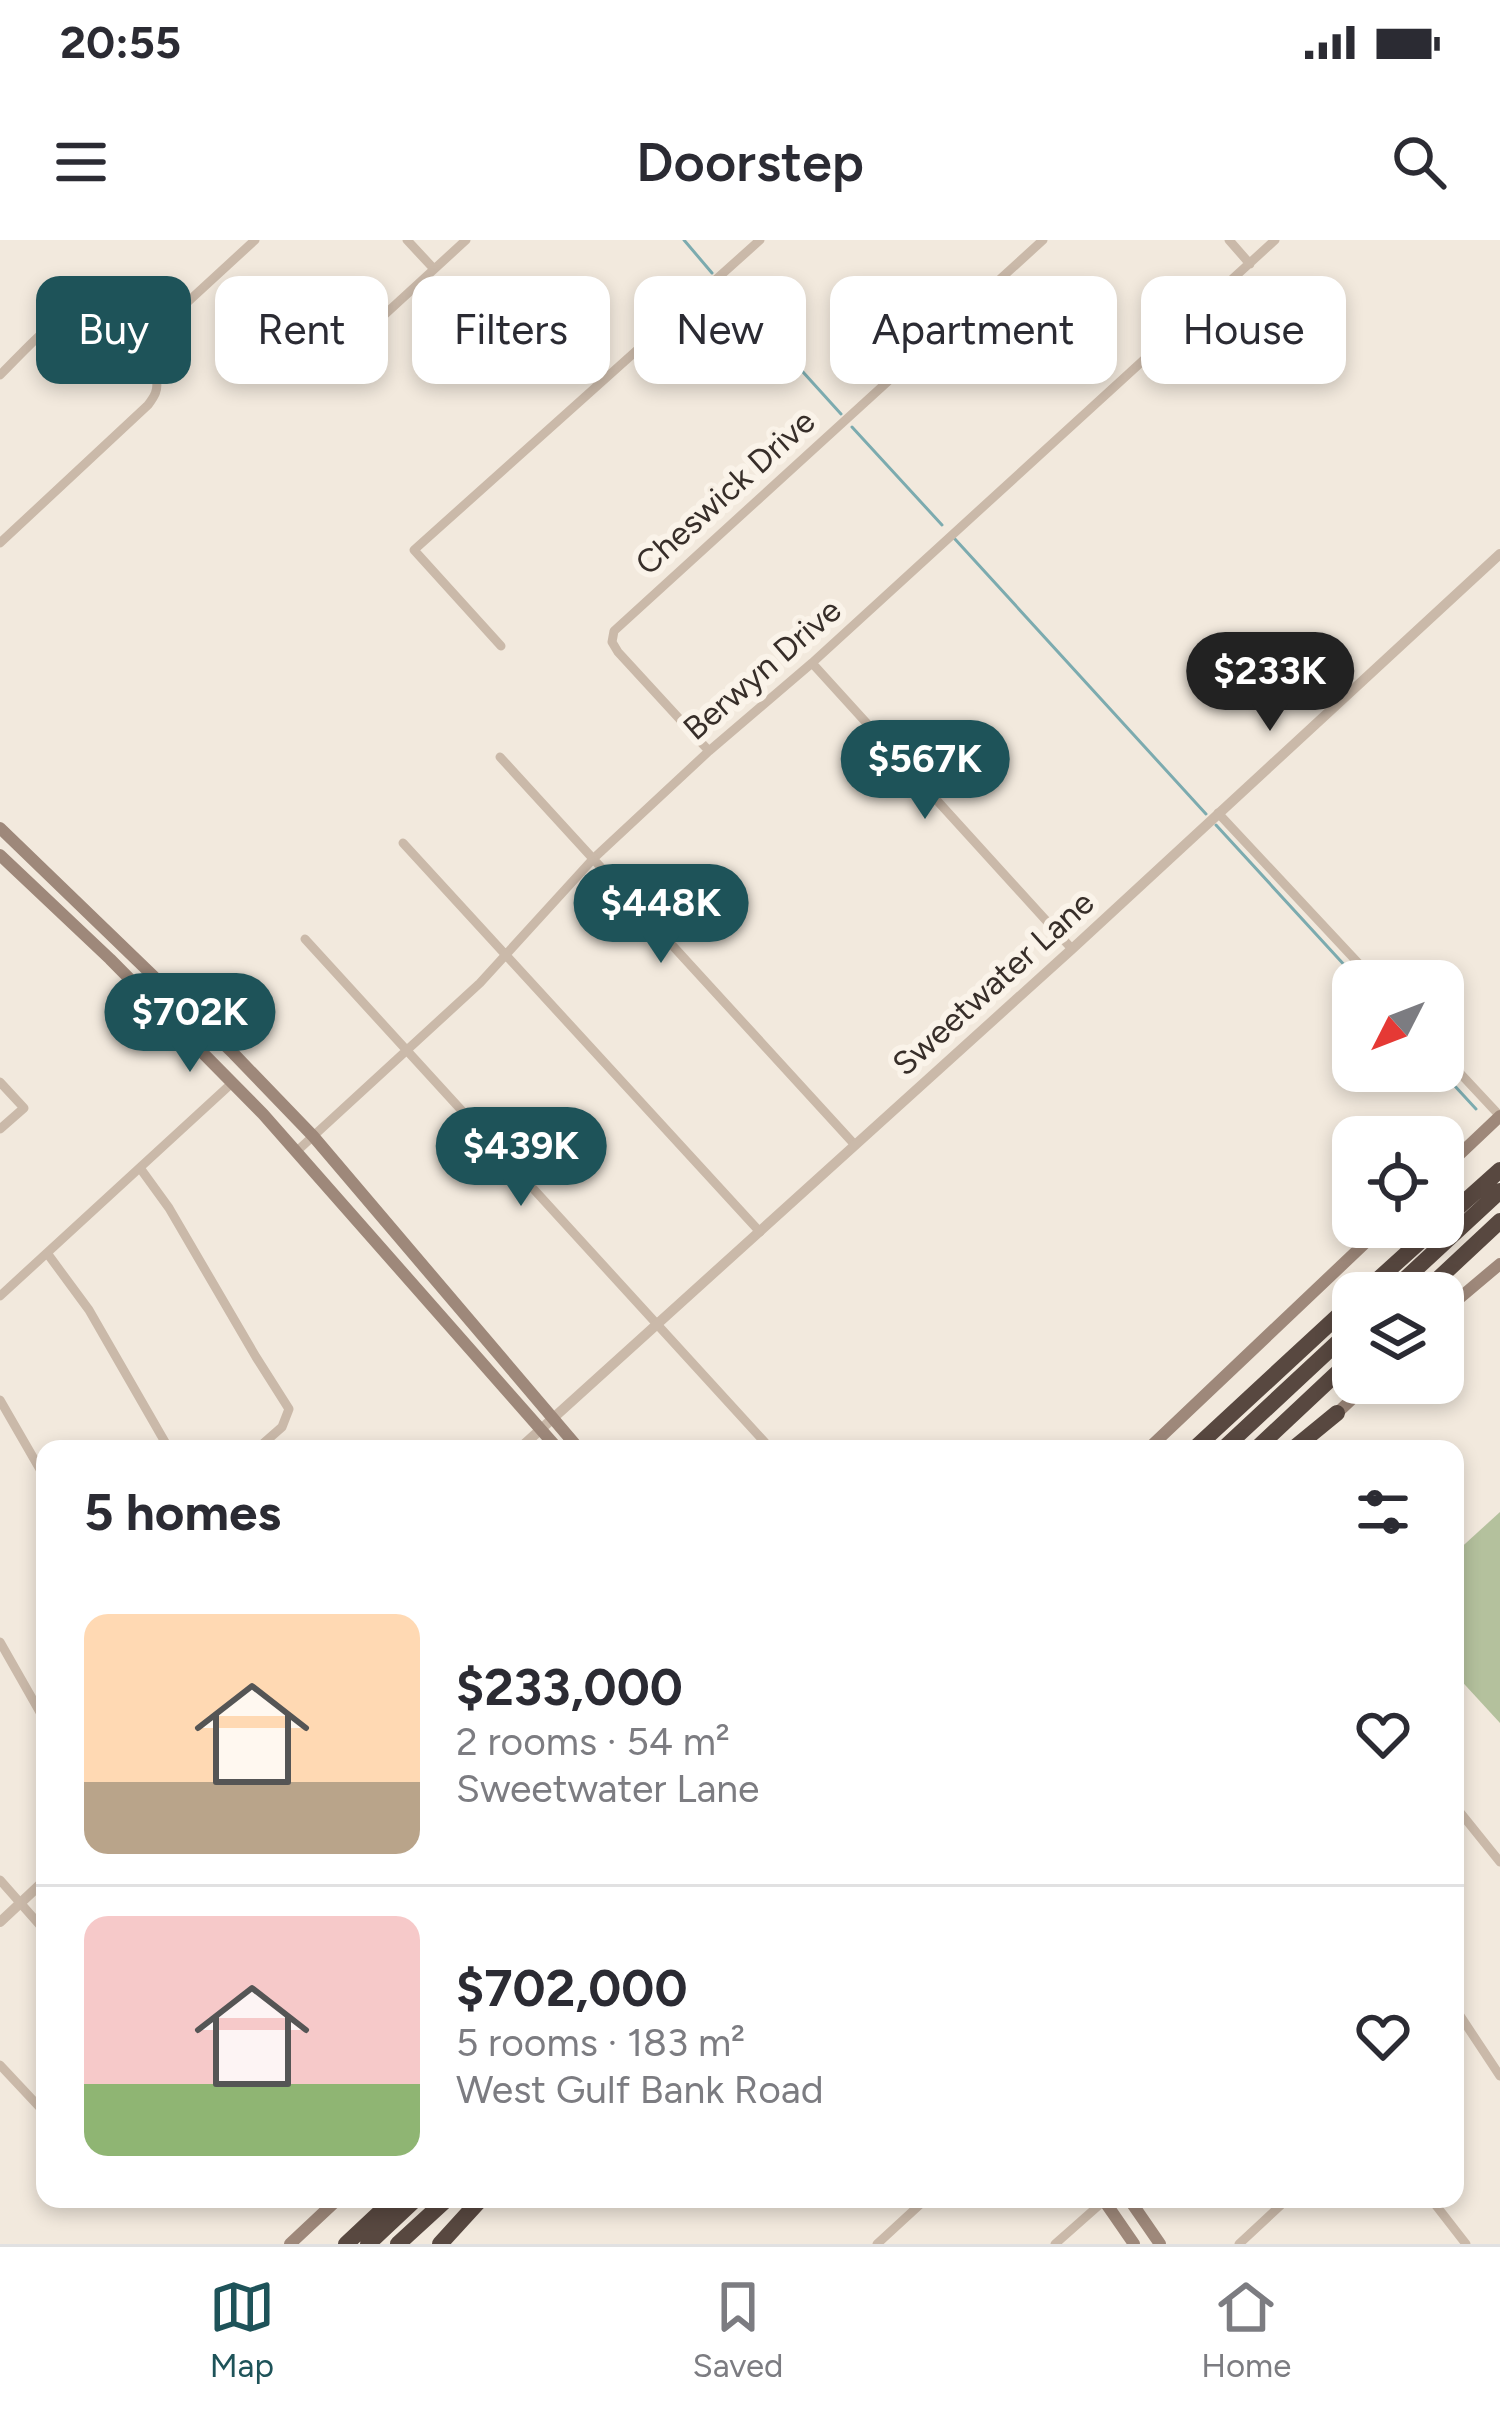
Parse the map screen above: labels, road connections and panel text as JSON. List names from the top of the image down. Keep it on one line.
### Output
{"streets":{"street":["Cheswick Drive","Berwyn Drive","Sweetwater Lane"]},"crossings":[["Cheswick Drive","Berwyn Drive"]],"north":"bottom left","page":{"status":"20:55","header":"Doorstep","chip":["Buy","Rent","Filters","New","Apartment","House"],"price":["$233K","$567K","$448K","$702K","$439K"],"heading":"5 homes","list":[{"name":"$233,000","note":"2 rooms · 54 m² · Sweetwater Lane"},{"name":"$702,000","note":"5 rooms · 183 m² · West Gulf Bank Road"}],"tabs":["Map","Saved","Home"]}}
